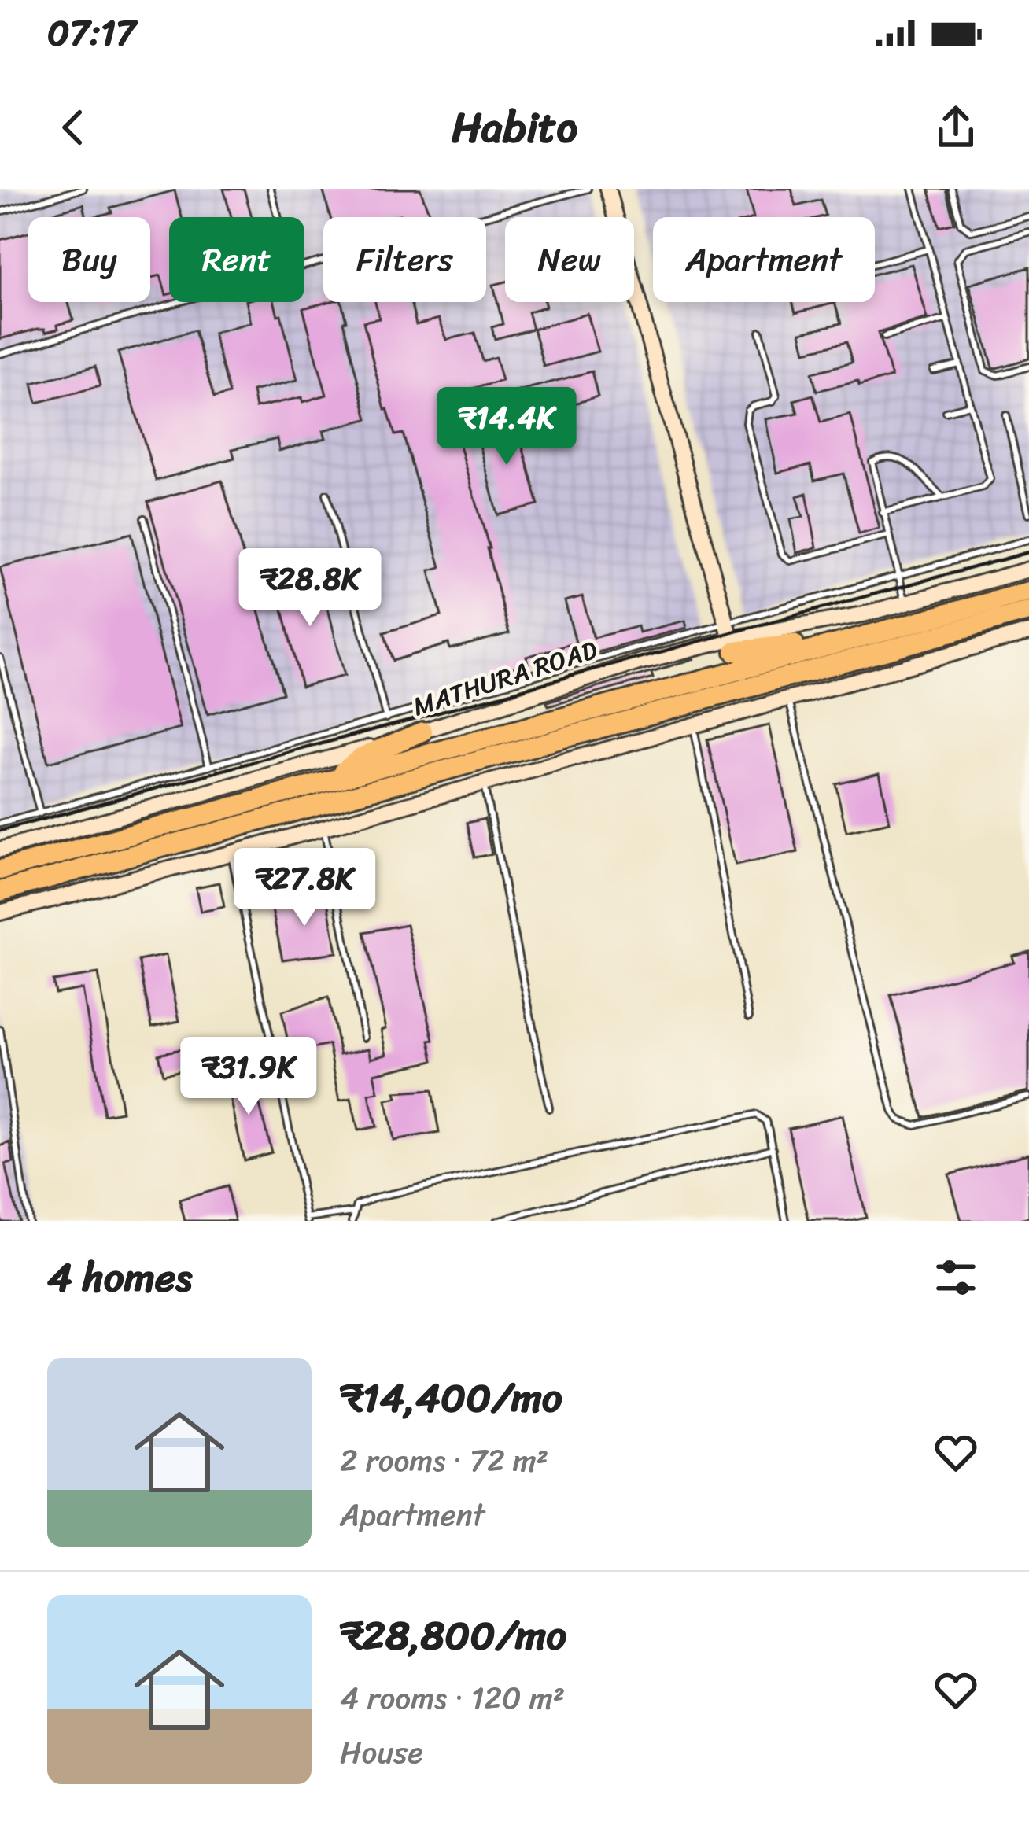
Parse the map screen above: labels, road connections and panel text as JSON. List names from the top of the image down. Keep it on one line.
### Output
{"streets":{"highway":["MATHURA ROAD"]},"page":{"status":"07:17","header":"Habito","chip":["Buy","Rent","Filters","New","Apartment"],"price":["₹14.4K","₹28.8K","₹27.8K","₹31.9K"],"heading":"4 homes","list":[{"name":"₹14,400/mo","note":"2 rooms · 72 m² · Apartment"},{"name":"₹28,800/mo","note":"4 rooms · 120 m² · House"}]}}
